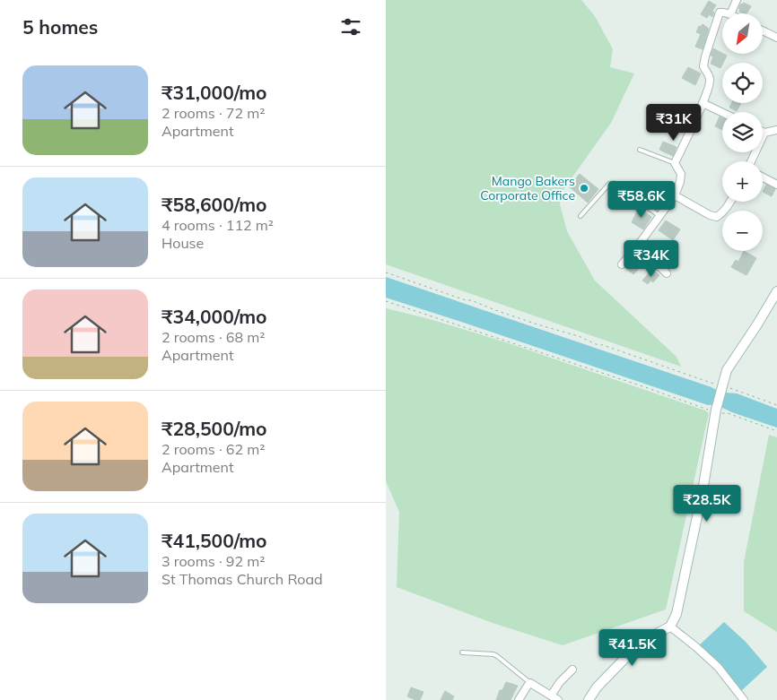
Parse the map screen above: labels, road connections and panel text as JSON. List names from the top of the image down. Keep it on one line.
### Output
{"places":["Mango Bakers Corporate Office"],"north":"bottom left","page":{"heading":"5 homes","map_buttons":["+","−"],"list":[{"name":"₹31,000/mo","note":"2 rooms · 72 m² · Apartment"},{"name":"₹58,600/mo","note":"4 rooms · 112 m² · House"},{"name":"₹34,000/mo","note":"2 rooms · 68 m² · Apartment"},{"name":"₹28,500/mo","note":"2 rooms · 62 m² · Apartment"},{"name":"₹41,500/mo","note":"3 rooms · 92 m² · St Thomas Church Road"}],"price":["₹31K","₹58.6K","₹34K","₹28.5K","₹41.5K"]}}
